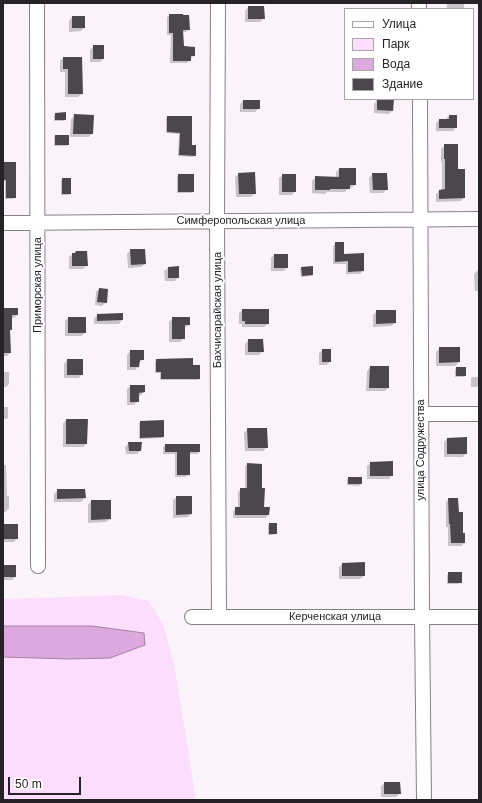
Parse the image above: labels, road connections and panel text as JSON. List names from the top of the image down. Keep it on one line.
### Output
{"streets":{"street":["Симферопольская улица","Приморская улица","Бахчисарайская улица","улица Содружества","Керченская улица"]},"crossings":[["Симферопольская улица","Приморская улица"],["Симферопольская улица","Бахчисарайская улица"],["Симферопольская улица","улица Содружества"],["Бахчисарайская улица","Керченская улица"],["улица Содружества","Керченская улица"]],"legend":["Улица","Парк","Вода","Здание"],"scale_bar":"50 m"}
